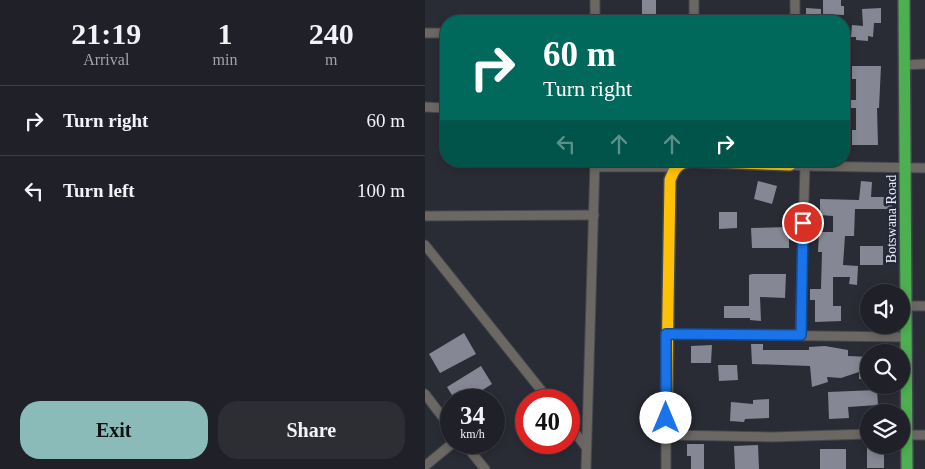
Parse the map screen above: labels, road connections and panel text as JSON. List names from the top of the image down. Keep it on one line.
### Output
{"streets":{"street":["Botswana Road"]},"page":{"eta":["21:19","Arrival","1","min","240","m"],"turn":["60 m","Turn right"],"list":[{"name":"Turn right","value":"60 m"},{"name":"Turn left","value":"100 m"}],"speed":"34 km/h","limit":"40","buttons":["Exit","Share"]}}
